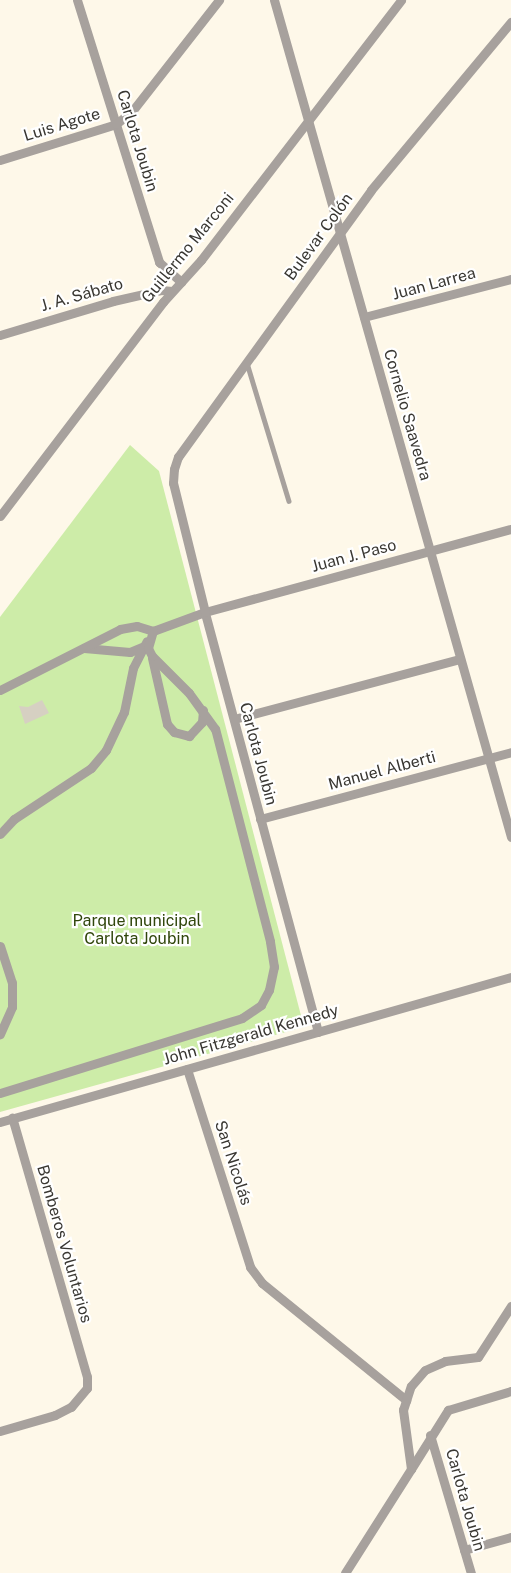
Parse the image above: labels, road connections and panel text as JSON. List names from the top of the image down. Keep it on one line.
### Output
{"streets":{"street":["Luis Agote","Carlota Joubin","Bulevar Colón","Guillermo Marconi","Juan Larrea","J. A. Sábato","Cornelio Saavedra","Juan J. Paso","Manuel Alberti","John Fitzgerald Kennedy","San Nicolás","Bomberos Voluntarios"]},"crossings":[["Luis Agote","Carlota Joubin"],["Carlota Joubin","Bulevar Colón"],["Carlota Joubin","Guillermo Marconi"],["Carlota Joubin","Juan J. Paso"],["Carlota Joubin","Manuel Alberti"],["Carlota Joubin","John Fitzgerald Kennedy"],["Bulevar Colón","Cornelio Saavedra"],["Guillermo Marconi","J. A. Sábato"],["Guillermo Marconi","Cornelio Saavedra"],["Juan Larrea","Cornelio Saavedra"],["Cornelio Saavedra","Juan J. Paso"],["Cornelio Saavedra","Manuel Alberti"],["John Fitzgerald Kennedy","San Nicolás"],["John Fitzgerald Kennedy","Bomberos Voluntarios"]],"parks":["Parque municipal Carlota Joubin"]}
